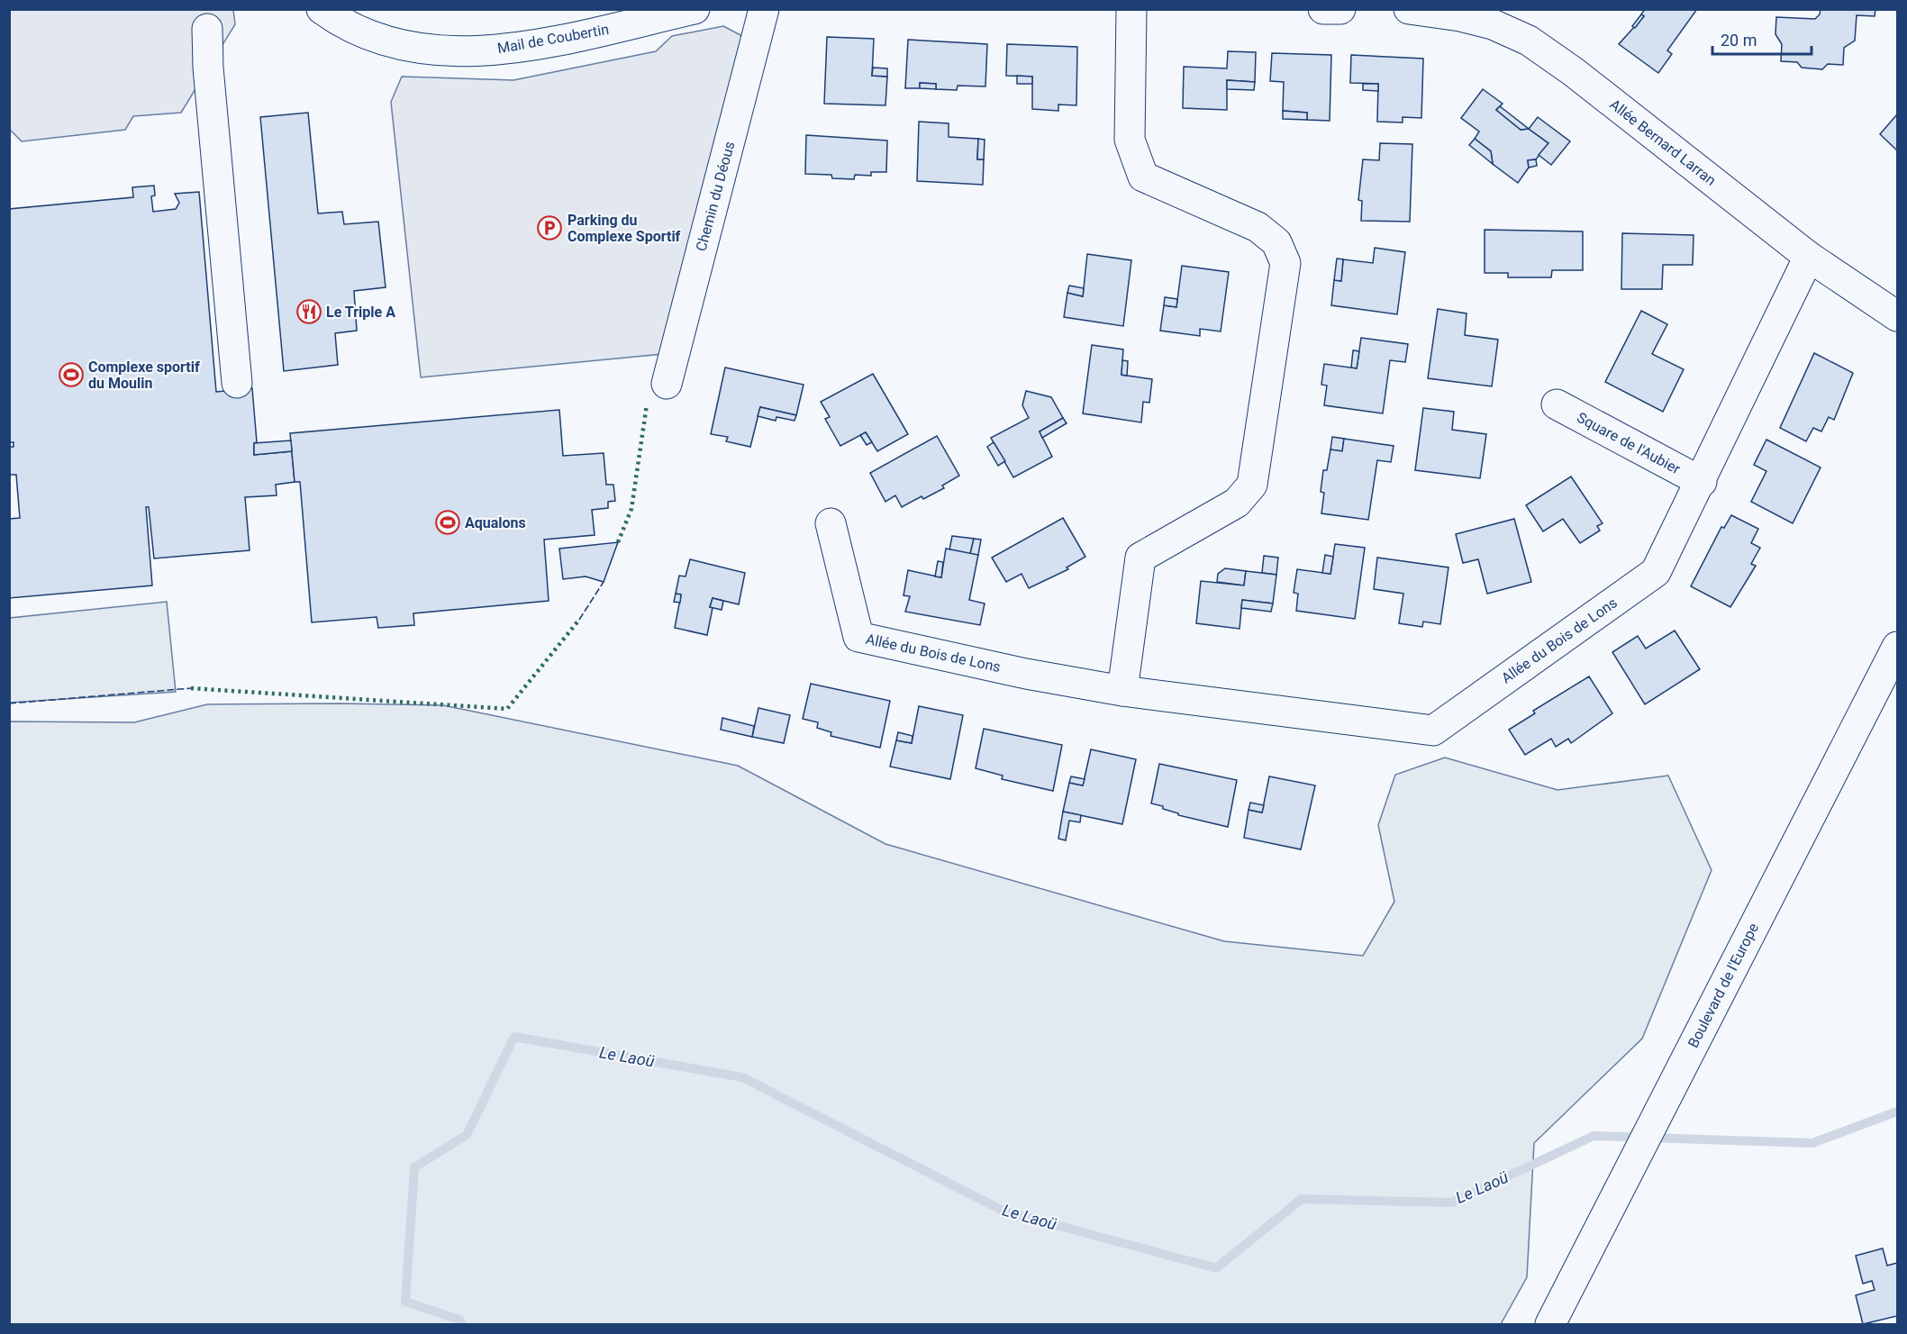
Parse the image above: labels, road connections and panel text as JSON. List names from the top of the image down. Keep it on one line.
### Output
{"streets":{"street":["Mail de Coubertin","Allée Bernard Larran","Chemin du Déous","Square de l'Aubier","Allée du Bois de Lons","Boulevard de l'Europe"]},"crossings":[["Allée Bernard Larran","Allée du Bois de Lons"],["Square de l'Aubier","Allée du Bois de Lons"]],"water":["Le Laoü"],"places":{"parking":["Parking du Complexe Sportif"],"restaurant":["Le Triple A"],"sports":["Complexe sportif du Moulin","Aqualons"]},"scale_bar":"20 m"}
